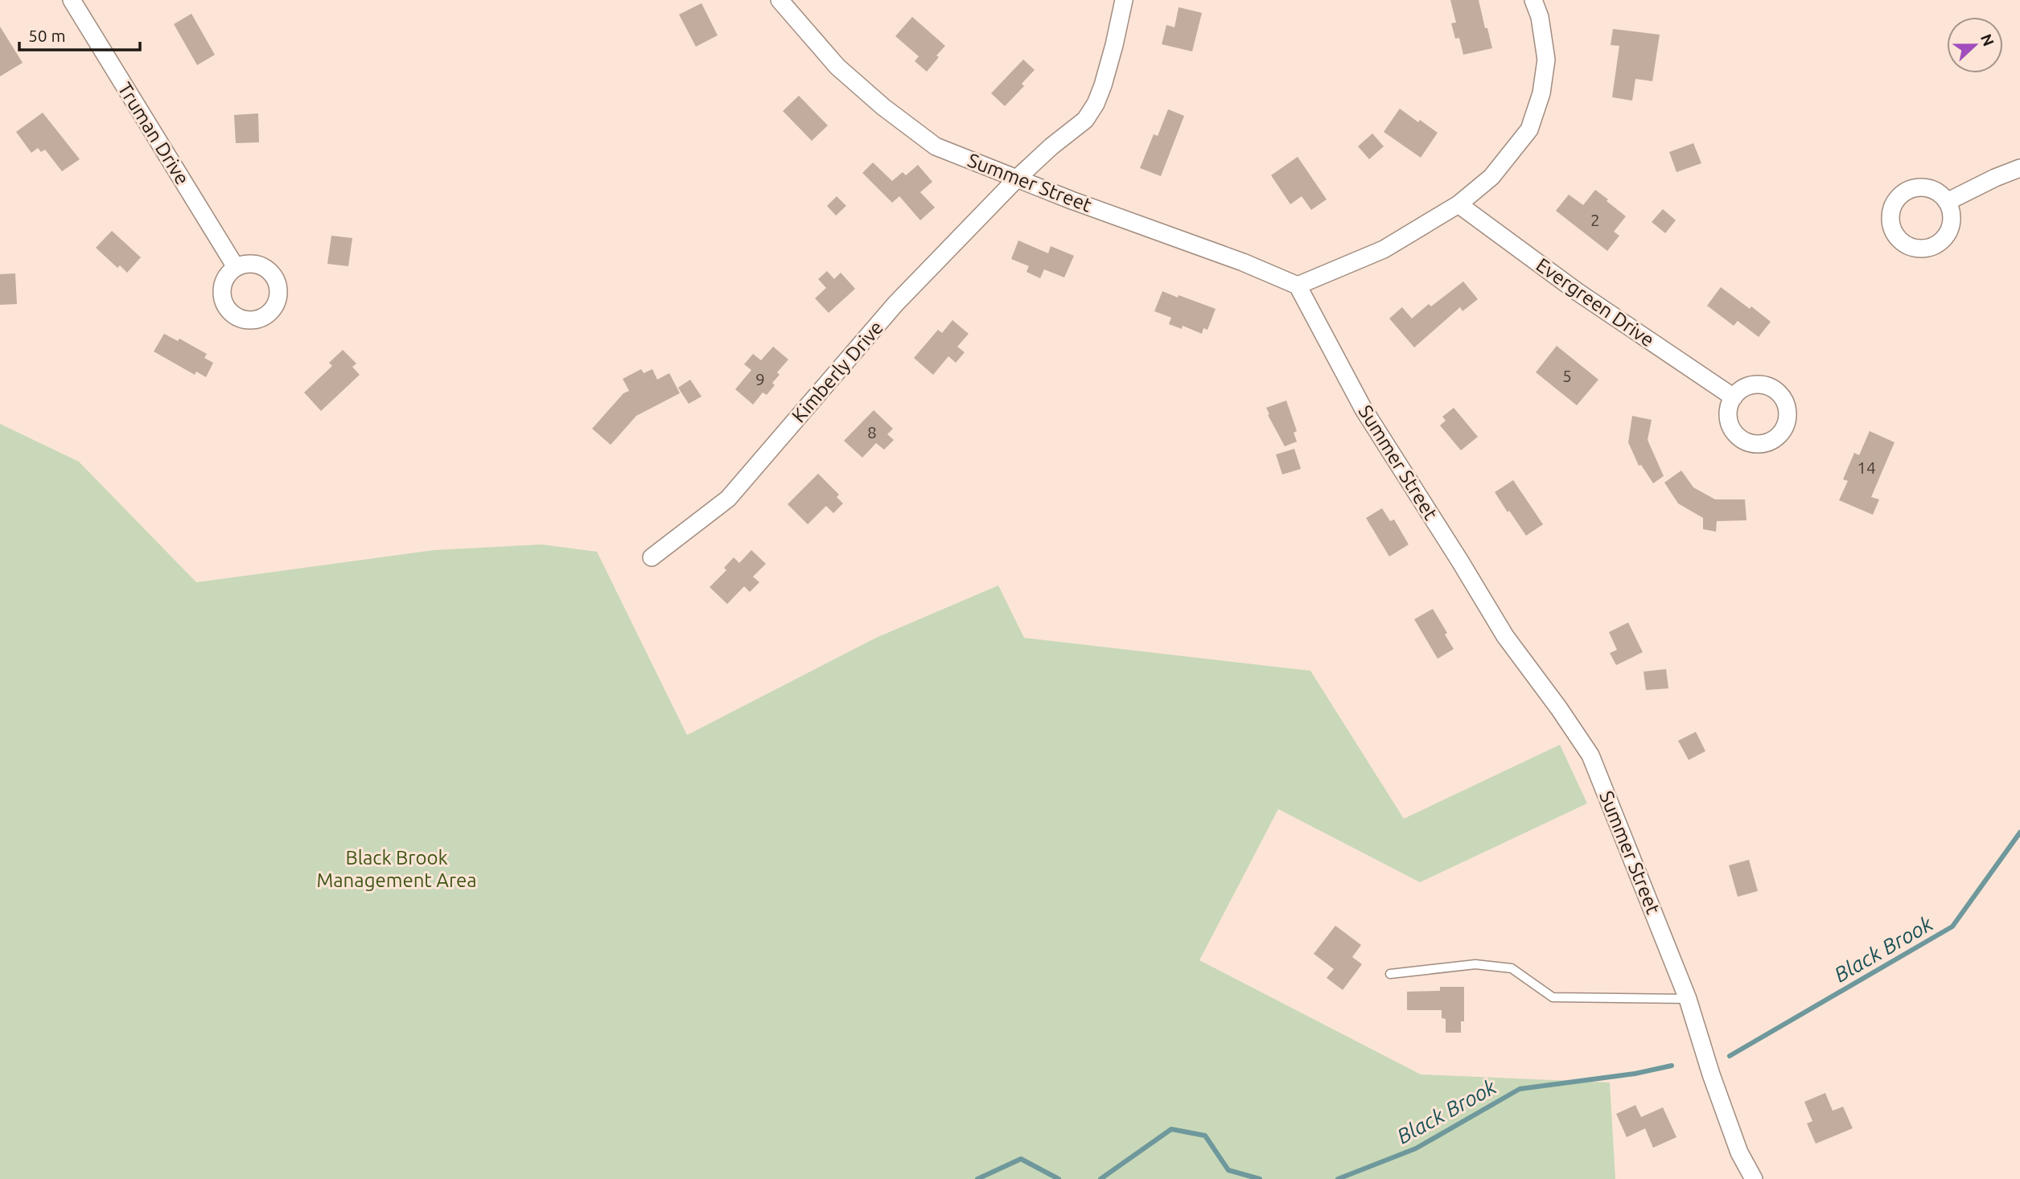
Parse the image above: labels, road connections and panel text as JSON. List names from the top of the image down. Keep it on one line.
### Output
{"streets":{"street":["Truman Drive","Summer Street","Evergreen Drive","Kimberly Drive"]},"crossings":[["Summer Street","Kimberly Drive"]],"water":["Black Brook"],"parks":["Black Brook Management Area"],"house_numbers":["2","5","9","8","14"],"scale_bar":"50 m","north":"right"}
